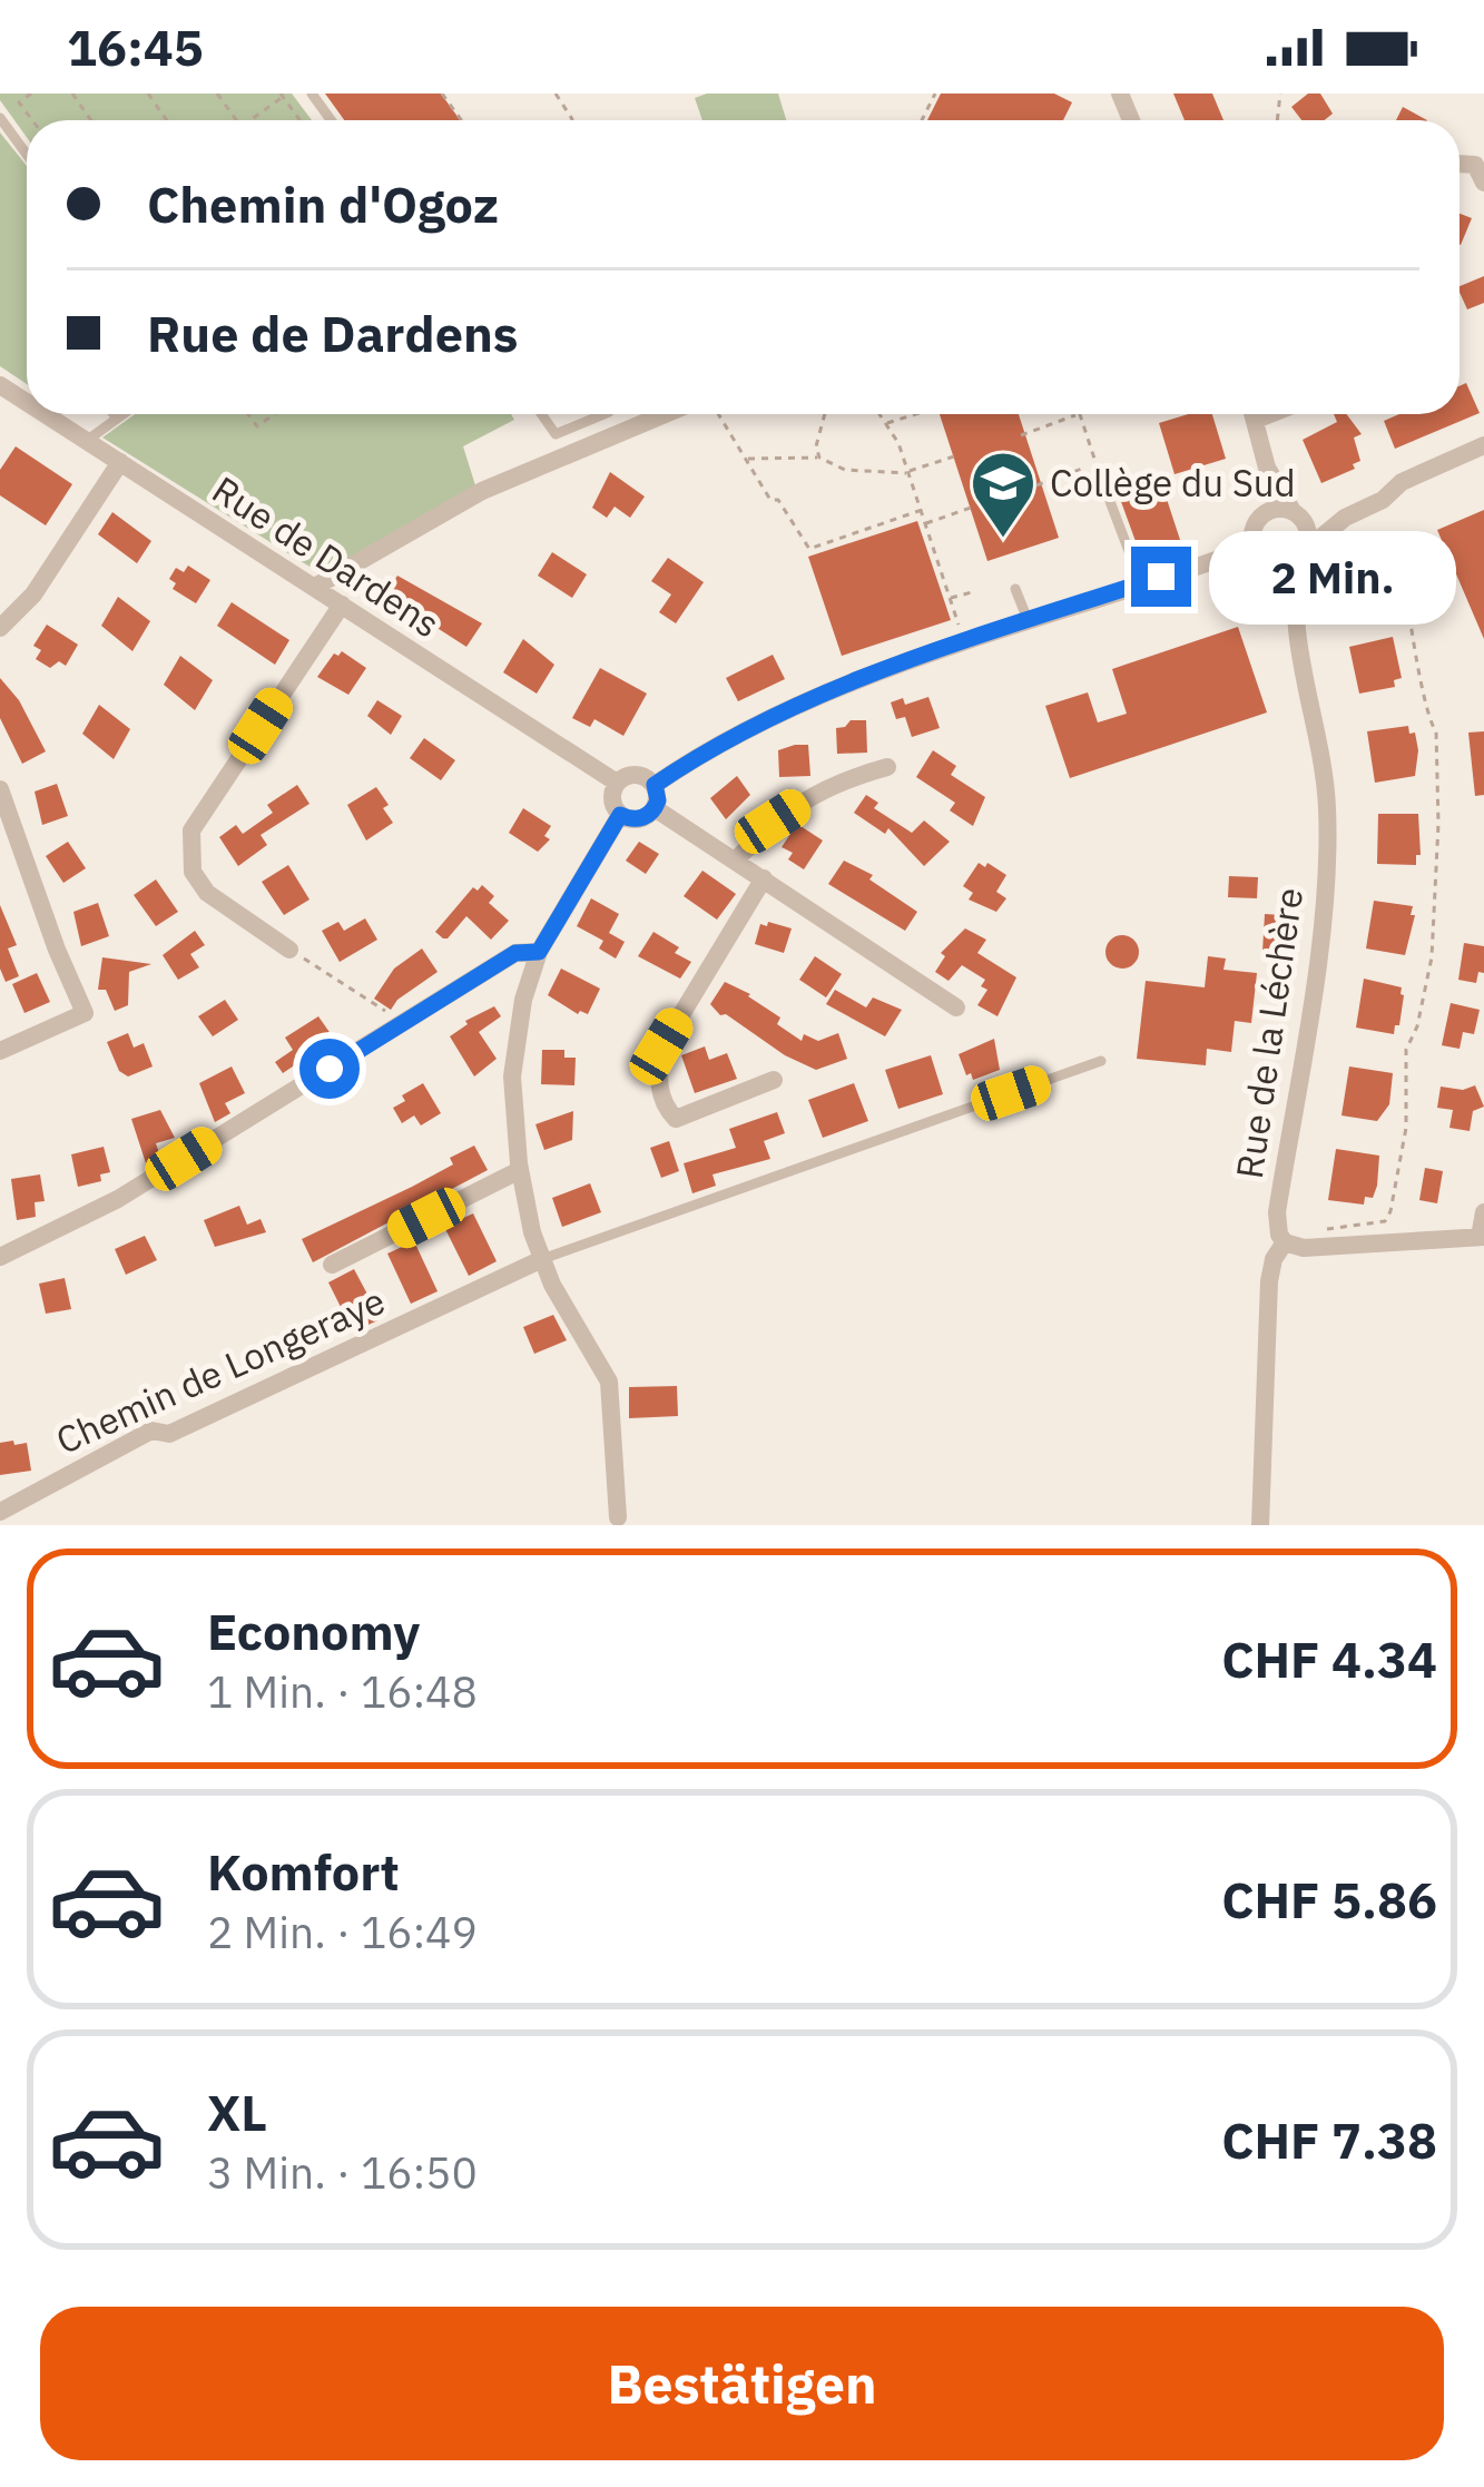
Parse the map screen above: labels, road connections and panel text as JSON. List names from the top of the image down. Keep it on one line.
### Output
{"streets":{"street":["Rue de Dardens","Rue de la Léchère","Chemin de Longeraye"]},"places":{"school or university":["Collège du Sud"]},"page":{"status":"16:45","banner":["Chemin d'Ogoz","Rue de Dardens"],"bubble":"2 Min.","list":[{"name":"Economy","note":"1 Min. · 16:48","value":"CHF 4.34"},{"name":"Komfort","note":"2 Min. · 16:49","value":"CHF 5.86"},{"name":"XL","note":"3 Min. · 16:50","value":"CHF 7.38"}],"buttons":"Bestätigen"}}
